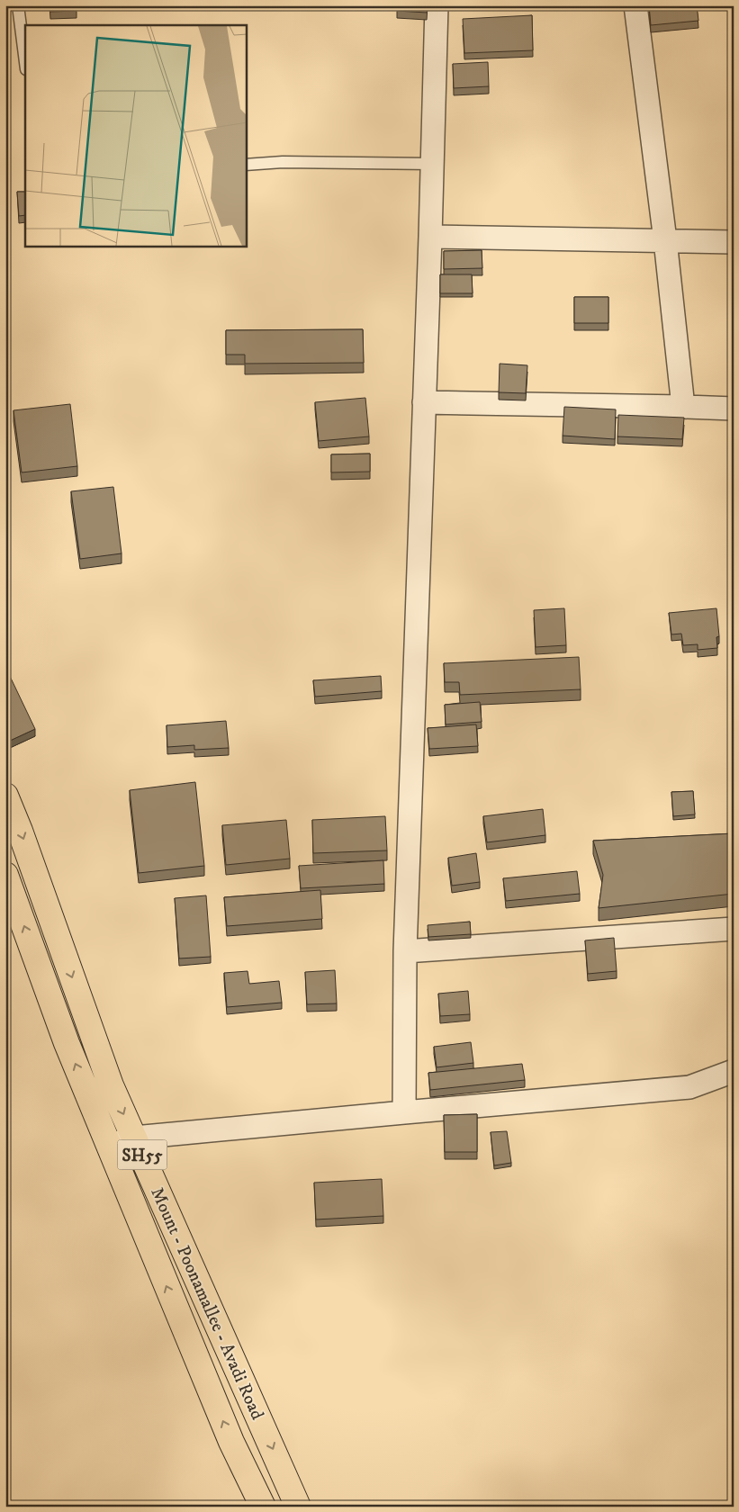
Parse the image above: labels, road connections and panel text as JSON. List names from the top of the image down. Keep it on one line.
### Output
{"streets":{"main road":["SH55","Mount - Poonamallee - Avadi Road"]}}
